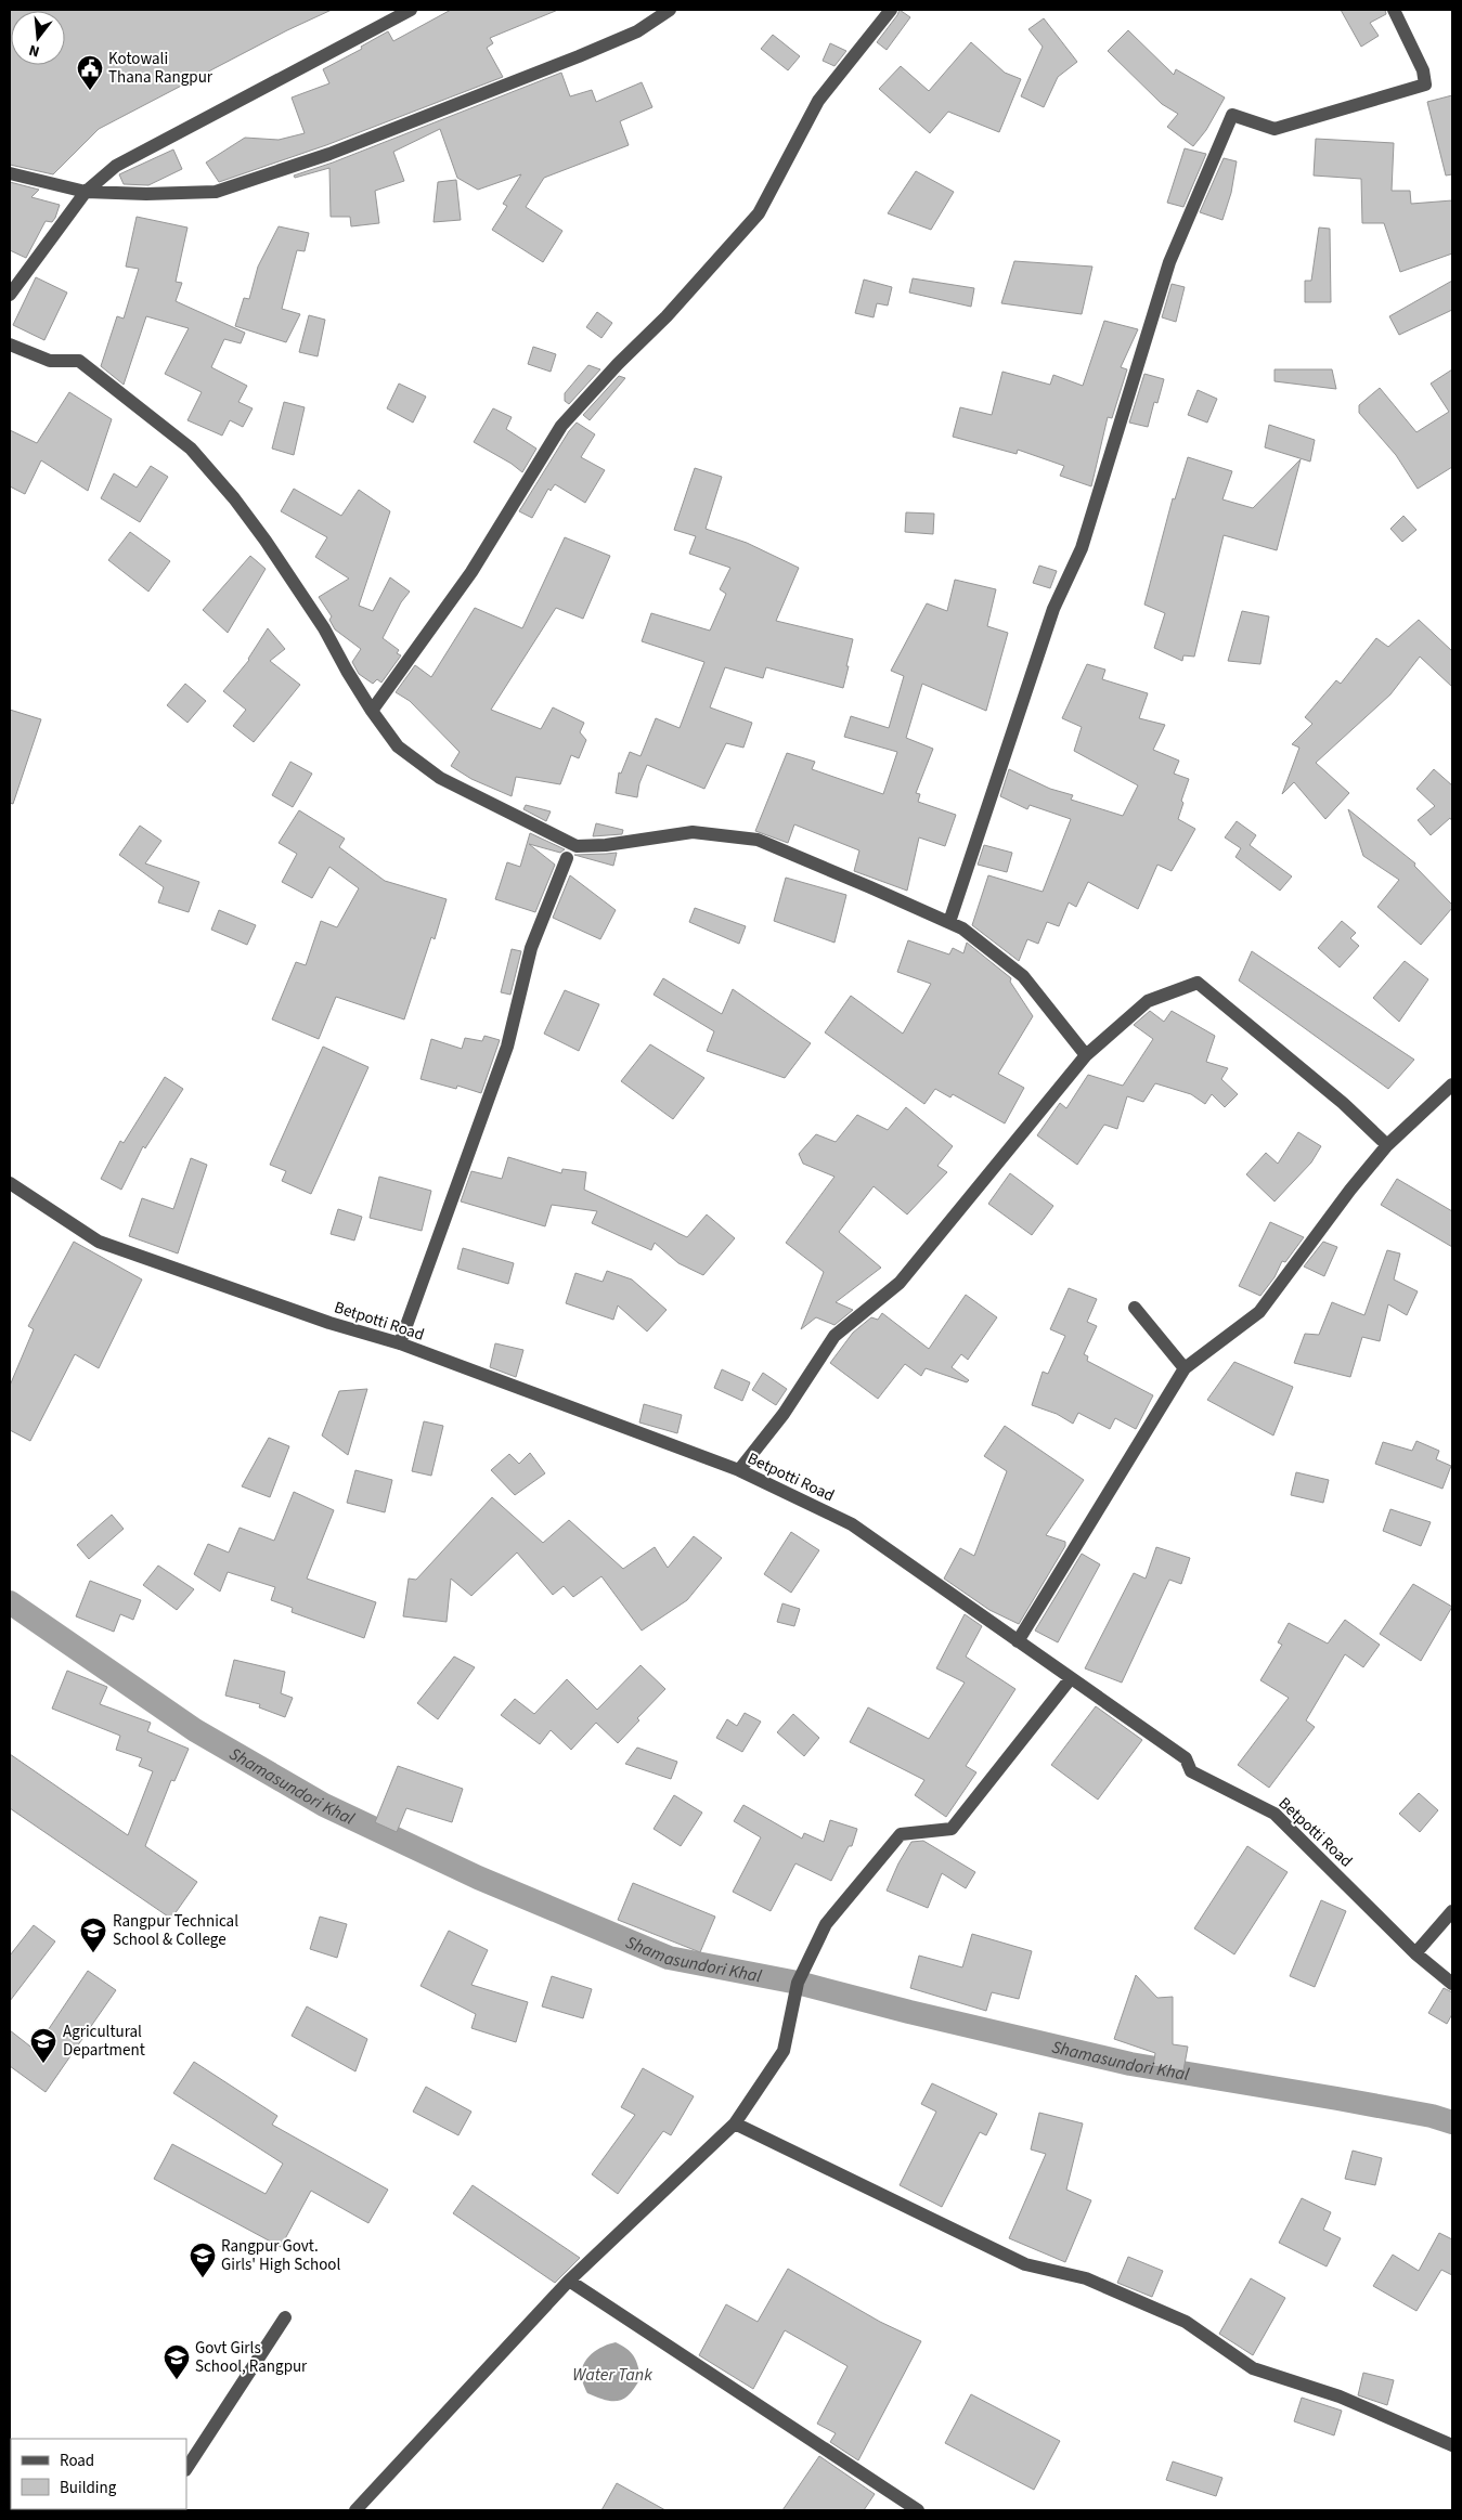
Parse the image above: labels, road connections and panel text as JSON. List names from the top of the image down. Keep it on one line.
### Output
{"streets":{"street":["Betpotti Road"]},"water":["Shamasundori Khal","Water Tank"],"places":{"public building":["Kotowali Thana Rangpur"],"school or university":["Rangpur Technical School & College","Agricultural Department","Rangpur Govt. Girls' High School","Govt Girls School, Rangpur"]},"legend":["Road","Building"],"north":"bottom"}
